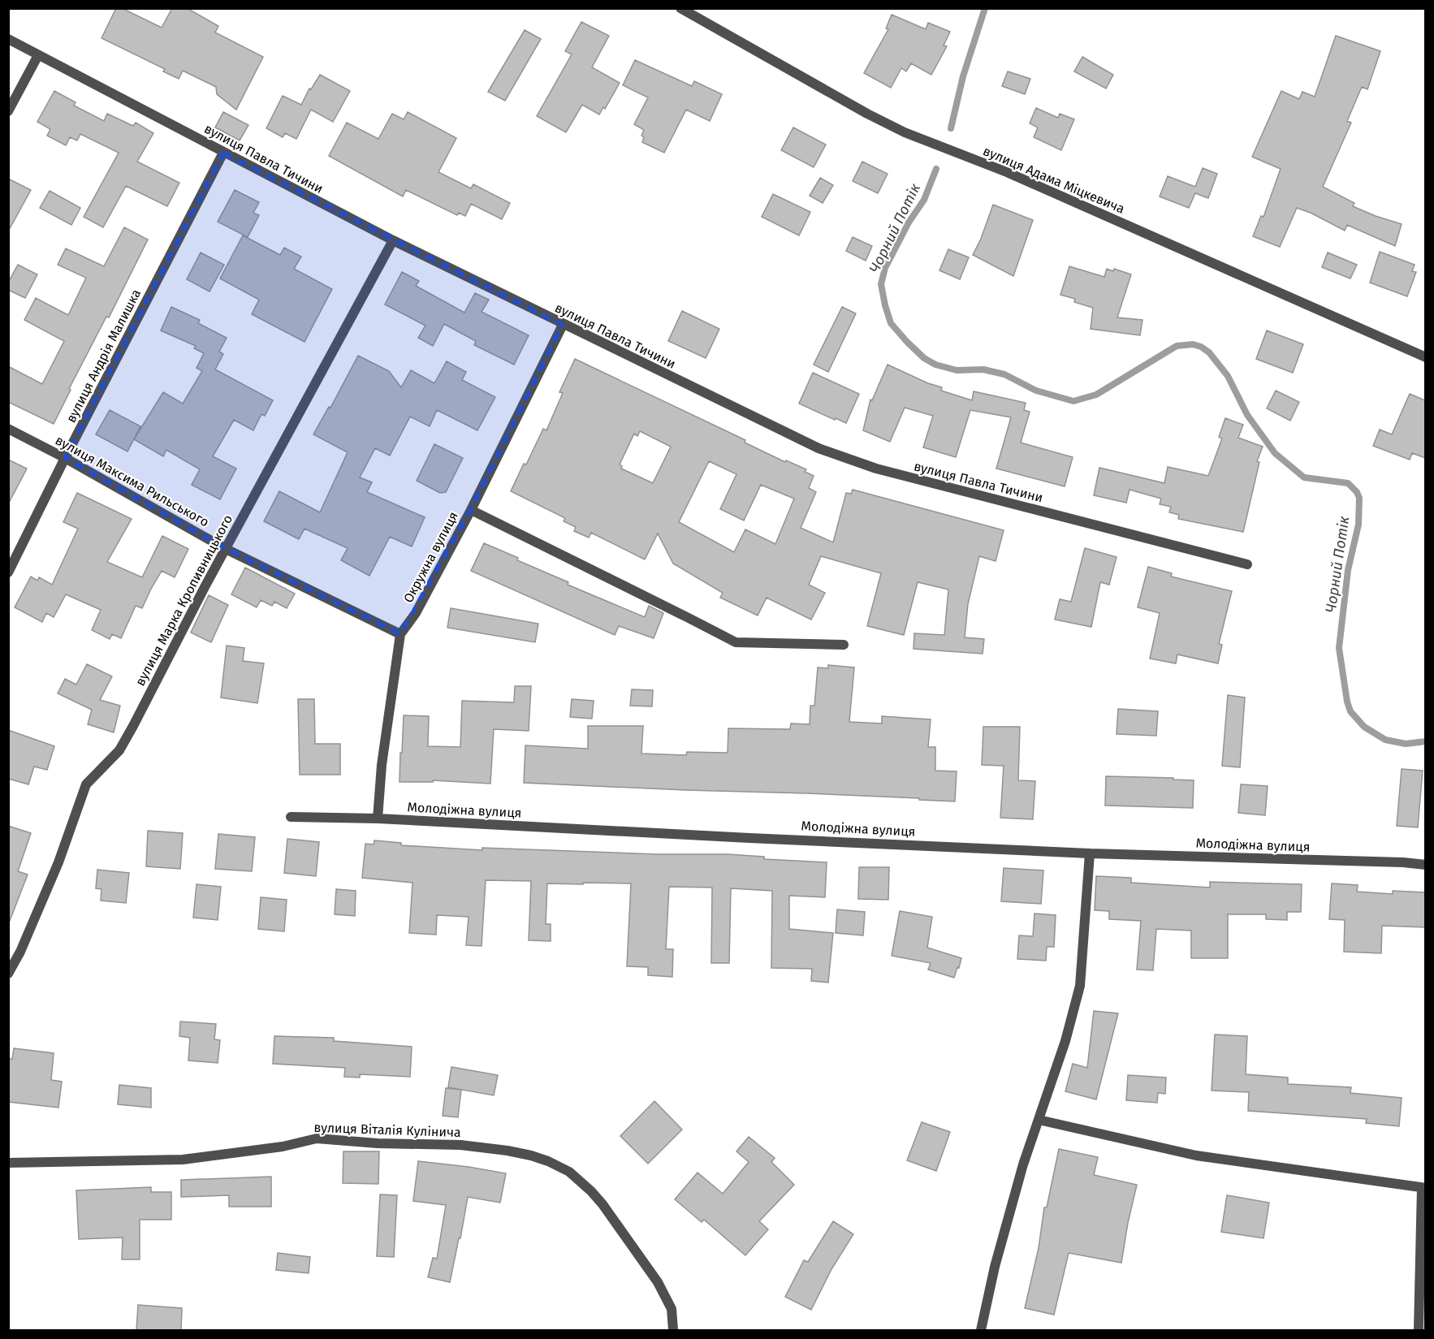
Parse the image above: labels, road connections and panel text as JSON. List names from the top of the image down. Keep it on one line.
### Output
{"streets":{"street":["вулиця Павла Тичини","вулиця Адама Міцкевича","вулиця Андрія Малишка","вулиця Максима Рильського","Окружна вулиця","вулиця Марка Кропивницького","Молодіжна вулиця","вулиця Віталія Кулінича"]},"crossings":[["вулиця Павла Тичини","вулиця Андрія Малишка"],["вулиця Павла Тичини","Окружна вулиця"],["вулиця Павла Тичини","вулиця Марка Кропивницького"],["вулиця Андрія Малишка","вулиця Максима Рильського"],["вулиця Максима Рильського","Окружна вулиця"],["вулиця Максима Рильського","вулиця Марка Кропивницького"],["Окружна вулиця","Молодіжна вулиця"]],"water":["Чорний Потік"]}
